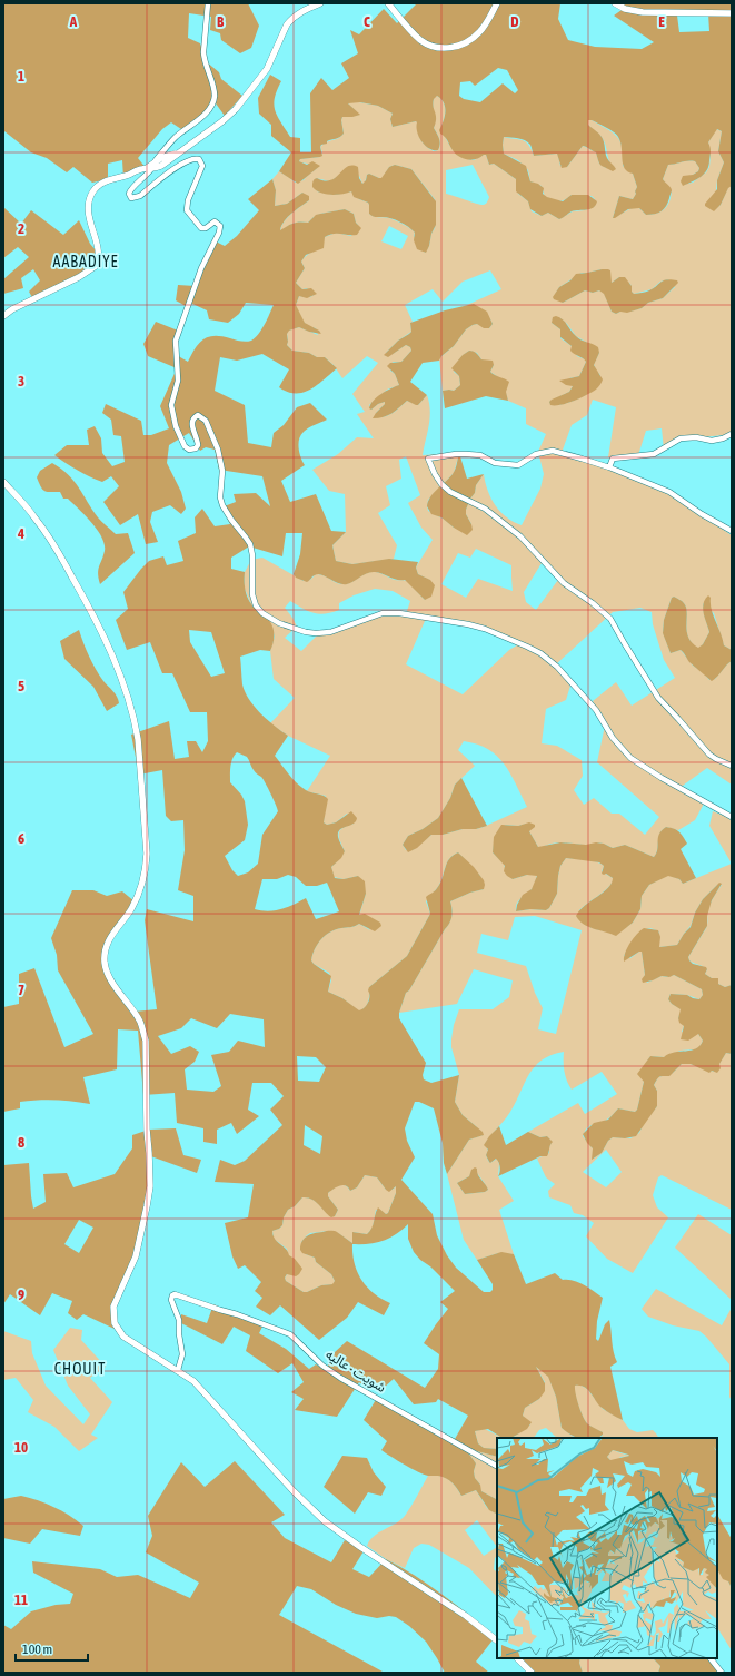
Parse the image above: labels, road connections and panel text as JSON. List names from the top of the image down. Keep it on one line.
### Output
{"streets":{"street":["شويت - عاليه"]},"districts":["AABADIYE","CHOUIT"],"scale_bar":"100 m","grid":{"columns":["A","B","C","D","E"],"rows":["1","2","3","4","5","6","7","8","9","10","11"]}}
